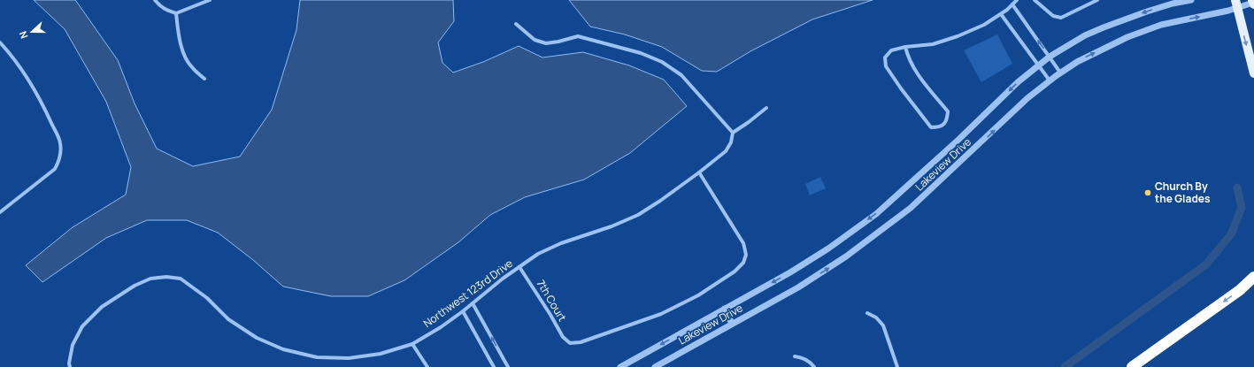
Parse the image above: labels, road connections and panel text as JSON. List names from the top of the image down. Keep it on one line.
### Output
{"streets":{"street":["Lakeview Drive","Northwest 123rd Drive","7th Court"]},"crossings":[["Northwest 123rd Drive","7th Court"]],"places":["Church By the Glades"],"north":"left"}
